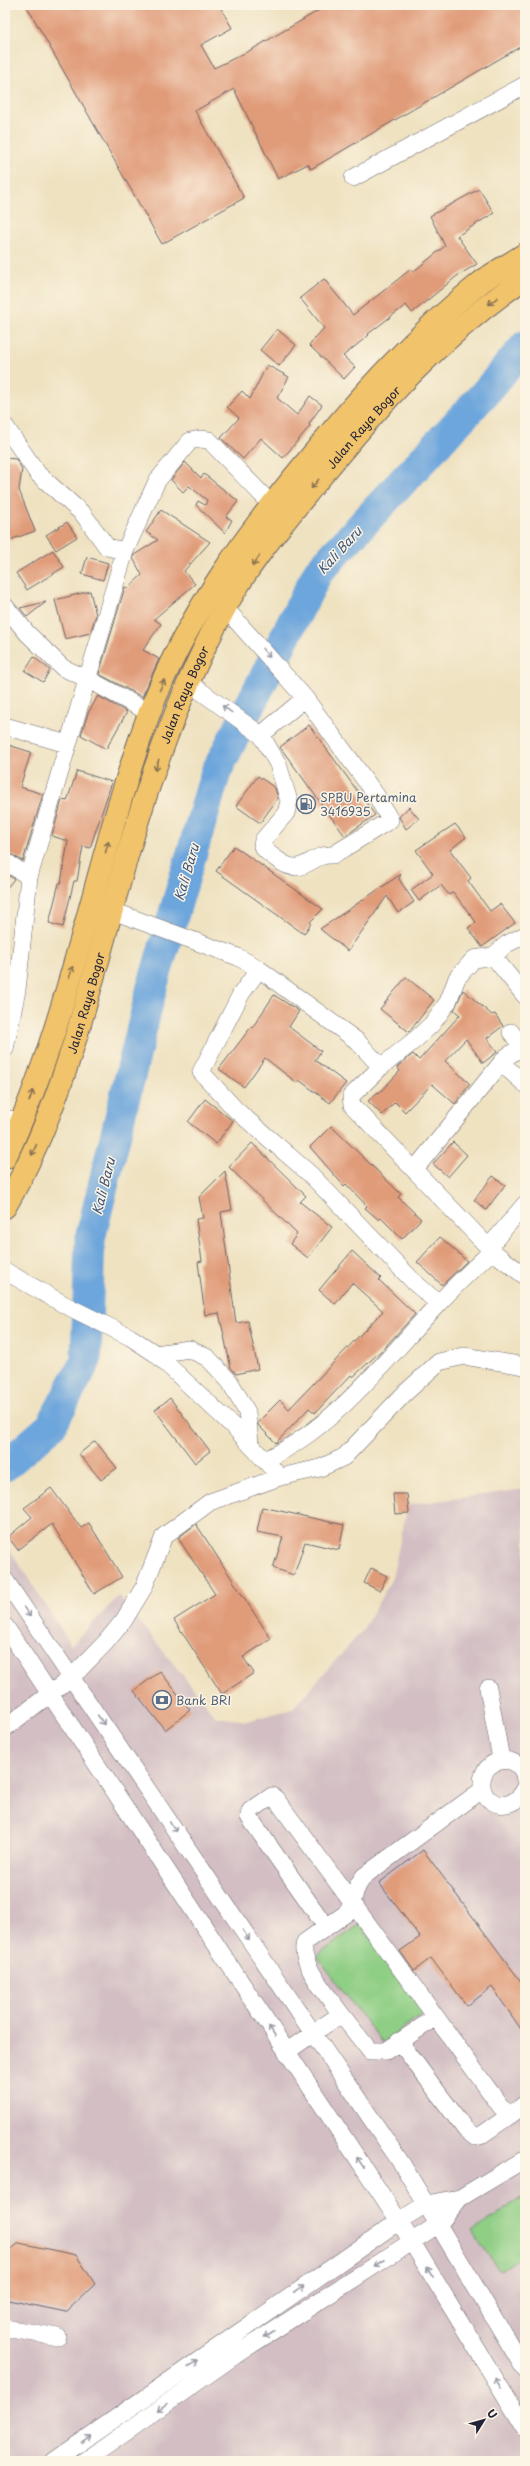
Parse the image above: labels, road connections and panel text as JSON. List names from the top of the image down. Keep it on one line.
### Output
{"streets":{"highway":["Jalan Raya Bogor"]},"water":["Kali Baru"],"places":{"fuel station":["SPBU Pertamina 3416935"],"bank":["Bank BRI"]},"north":"top right"}
